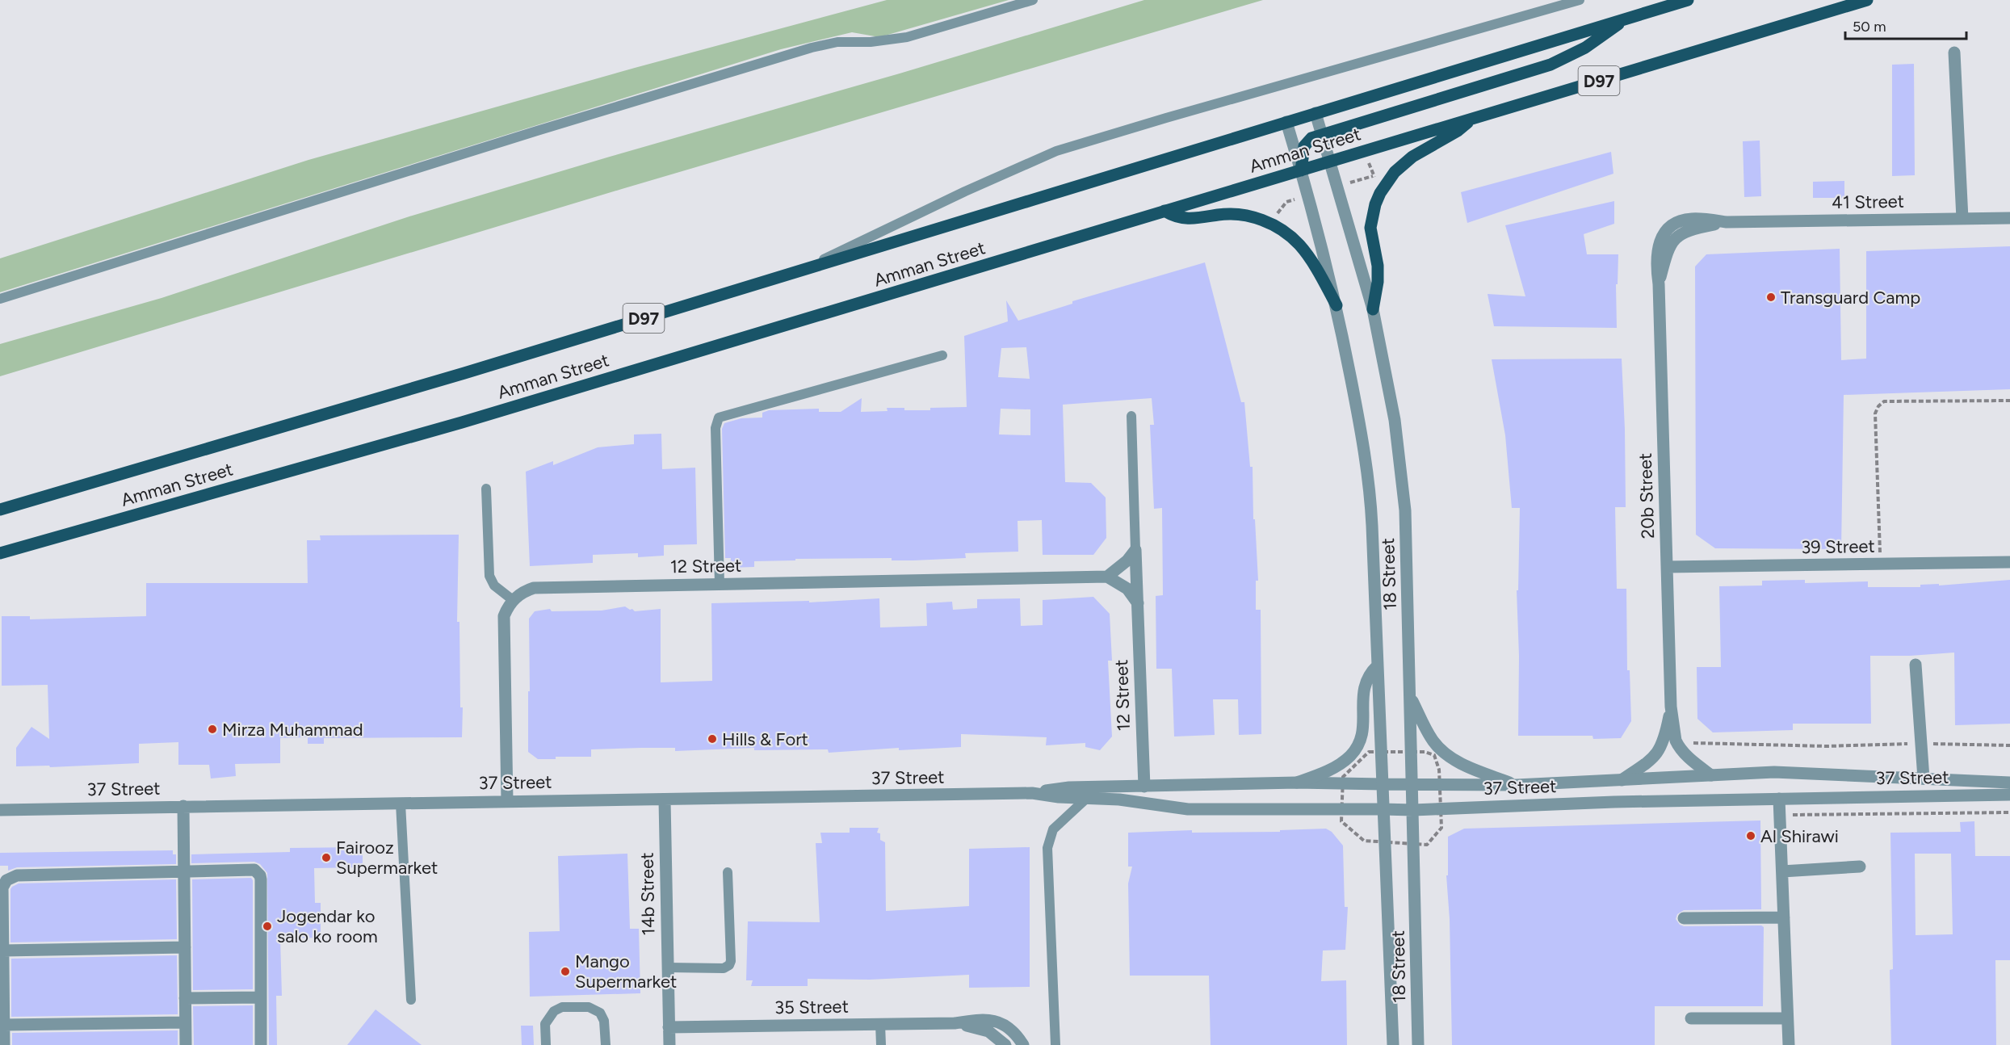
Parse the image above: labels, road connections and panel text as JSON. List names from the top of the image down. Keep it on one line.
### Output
{"streets":{"main road":["D97","Amman Street"],"street":["41 Street","20b Street","39 Street","12 Street","18 Street","37 Street","14b Street","35 Street"]},"crossings":[["Amman Street","18 Street"],["41 Street","20b Street"],["20b Street","39 Street"],["20b Street","37 Street"],["12 Street","37 Street"],["18 Street","37 Street"],["37 Street","14b Street"],["14b Street","35 Street"]],"places":["Transguard Camp","Mirza Muhammad","Hills & Fort","Al Shirawi","Fairooz Supermarket","Jogendar ko salo ko room","Mango Supermarket"],"scale_bar":"50 m"}
